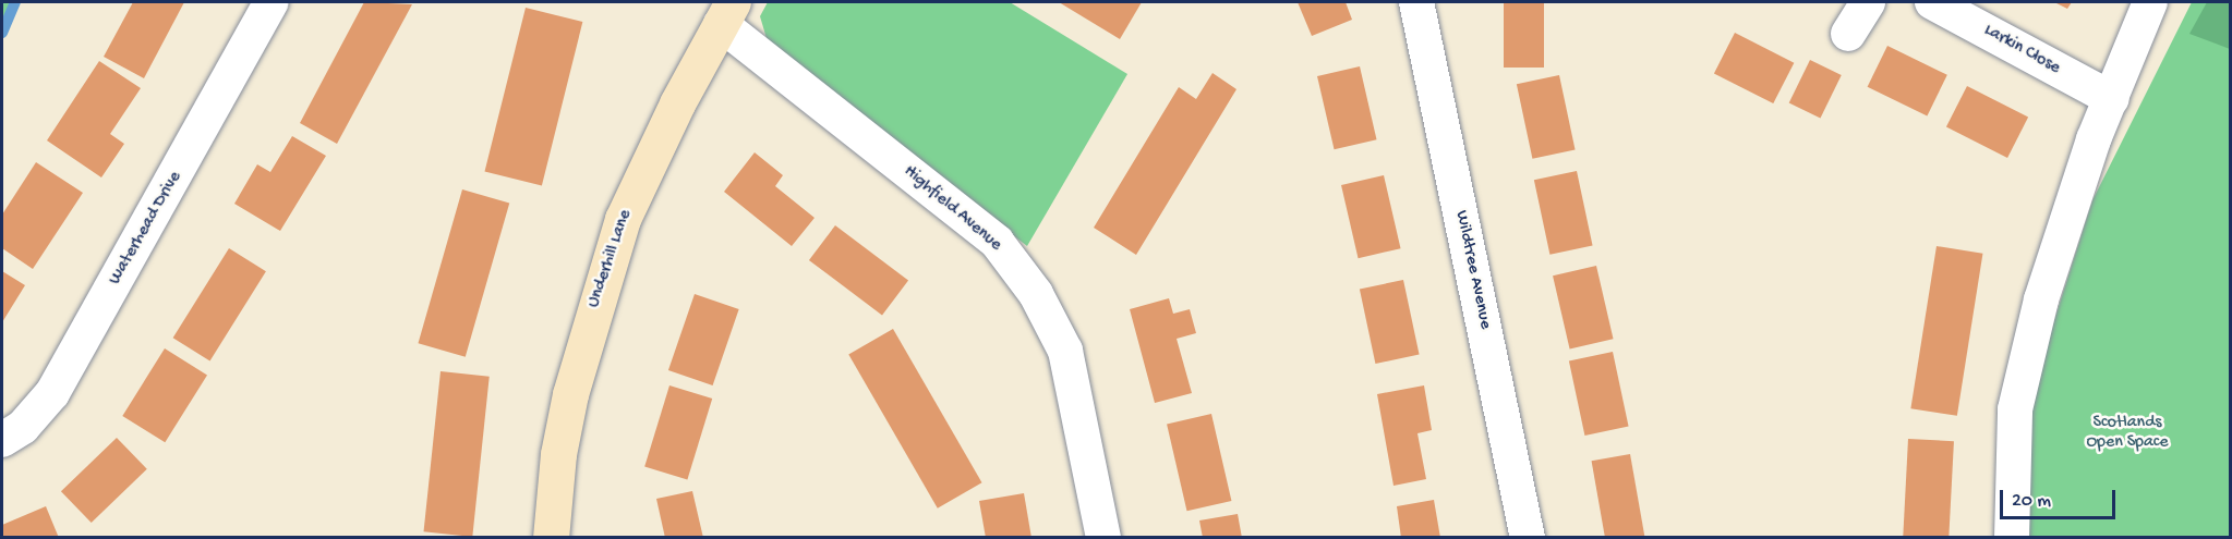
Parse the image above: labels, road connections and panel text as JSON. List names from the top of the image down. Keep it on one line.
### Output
{"streets":{"street":["Larkin Close","Highfield Avenue","Waterhead Drive","Underhill Lane","Wildtree Avenue"]},"crossings":[["Highfield Avenue","Underhill Lane"]],"parks":["Scotlands Open Space"],"scale_bar":"20 m"}
